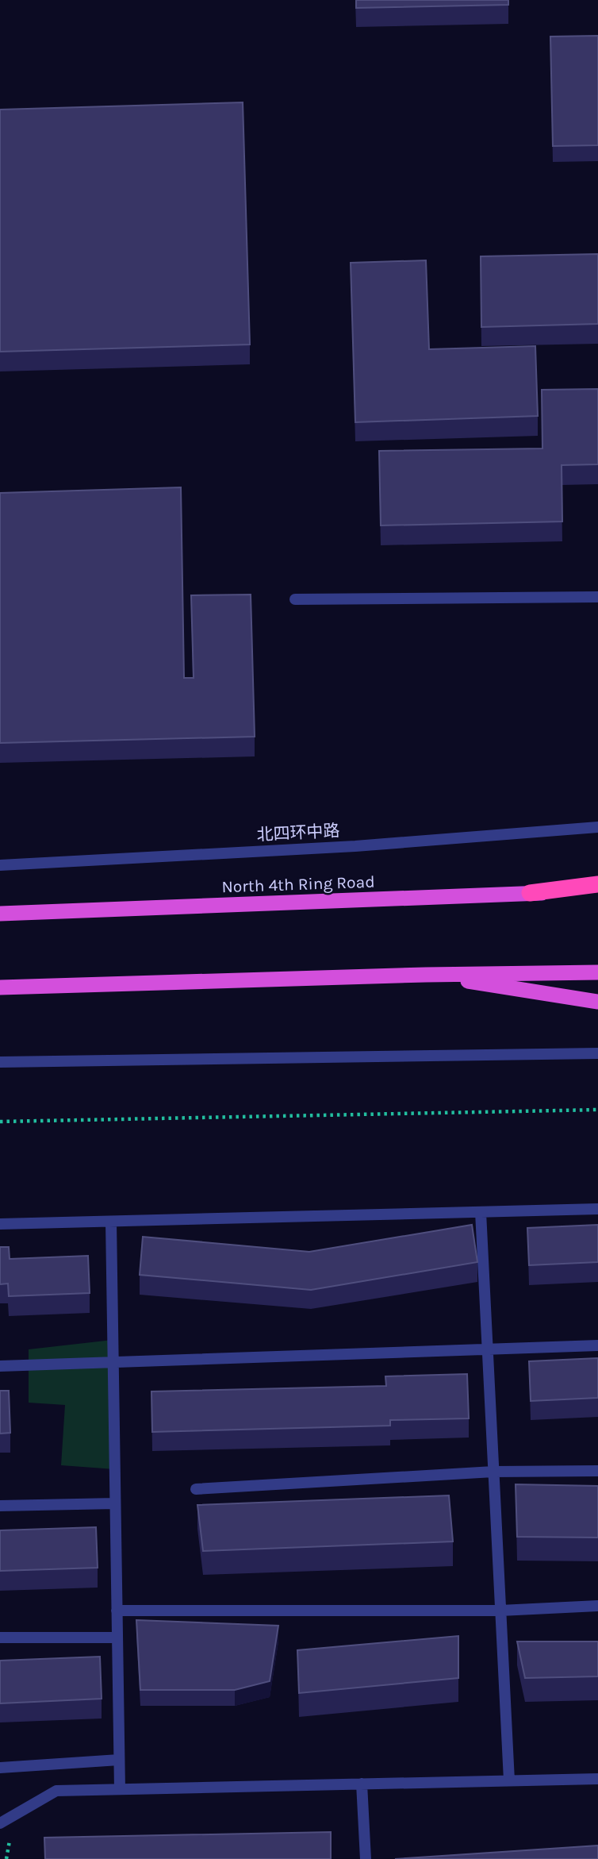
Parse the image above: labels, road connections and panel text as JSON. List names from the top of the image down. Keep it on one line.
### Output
{"streets":{"highway":["North 4th Ring Road"],"street":["北四环中路"]}}
